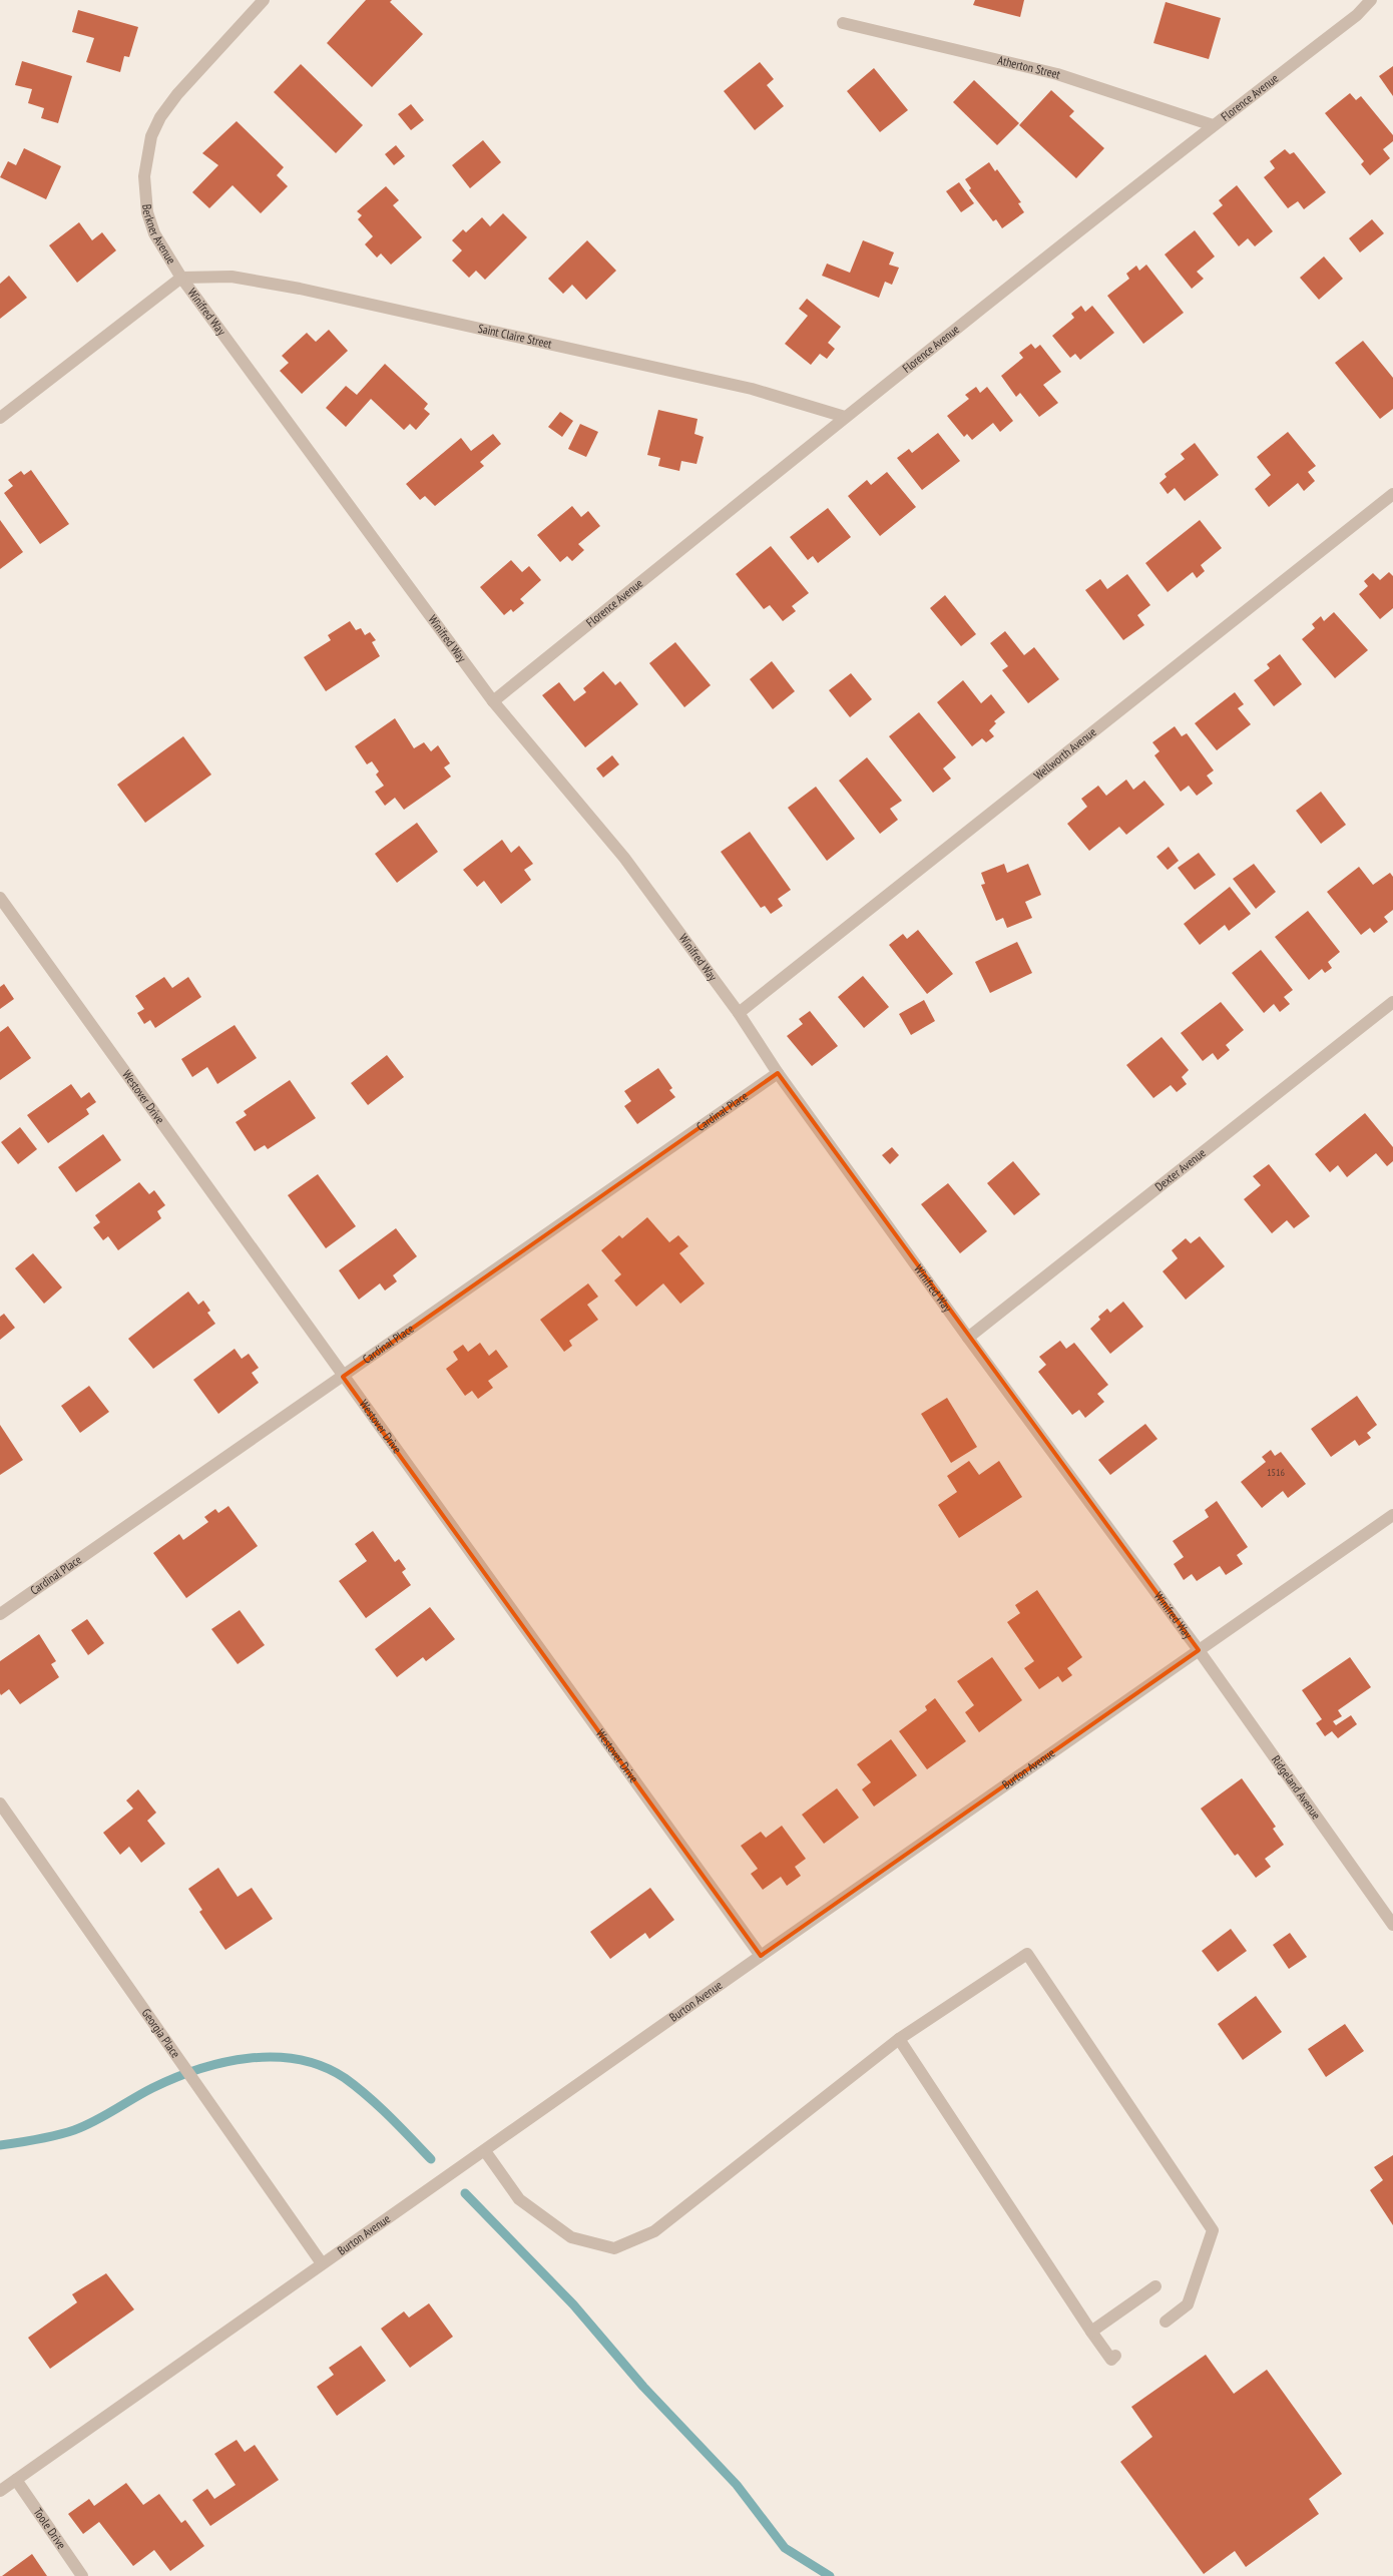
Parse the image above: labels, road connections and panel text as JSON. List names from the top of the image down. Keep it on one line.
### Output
{"streets":{"street":["Atherton Street","Florence Avenue","Berkner Avenue","Winifred Way","Saint Claire Street","Wellworth Avenue","Westover Drive","Cardinal Place","Dexter Avenue","Burton Avenue","Ridgeland Avenue","Georgia Place","Toole Drive"]},"crossings":[["Atherton Street","Florence Avenue"],["Florence Avenue","Winifred Way"],["Florence Avenue","Saint Claire Street"],["Berkner Avenue","Winifred Way"],["Berkner Avenue","Saint Claire Street"],["Winifred Way","Saint Claire Street"],["Winifred Way","Wellworth Avenue"],["Winifred Way","Cardinal Place"],["Winifred Way","Dexter Avenue"],["Winifred Way","Burton Avenue"],["Winifred Way","Ridgeland Avenue"],["Westover Drive","Cardinal Place"],["Westover Drive","Burton Avenue"],["Burton Avenue","Ridgeland Avenue"],["Burton Avenue","Georgia Place"],["Burton Avenue","Toole Drive"]],"house_numbers":["1516"]}
